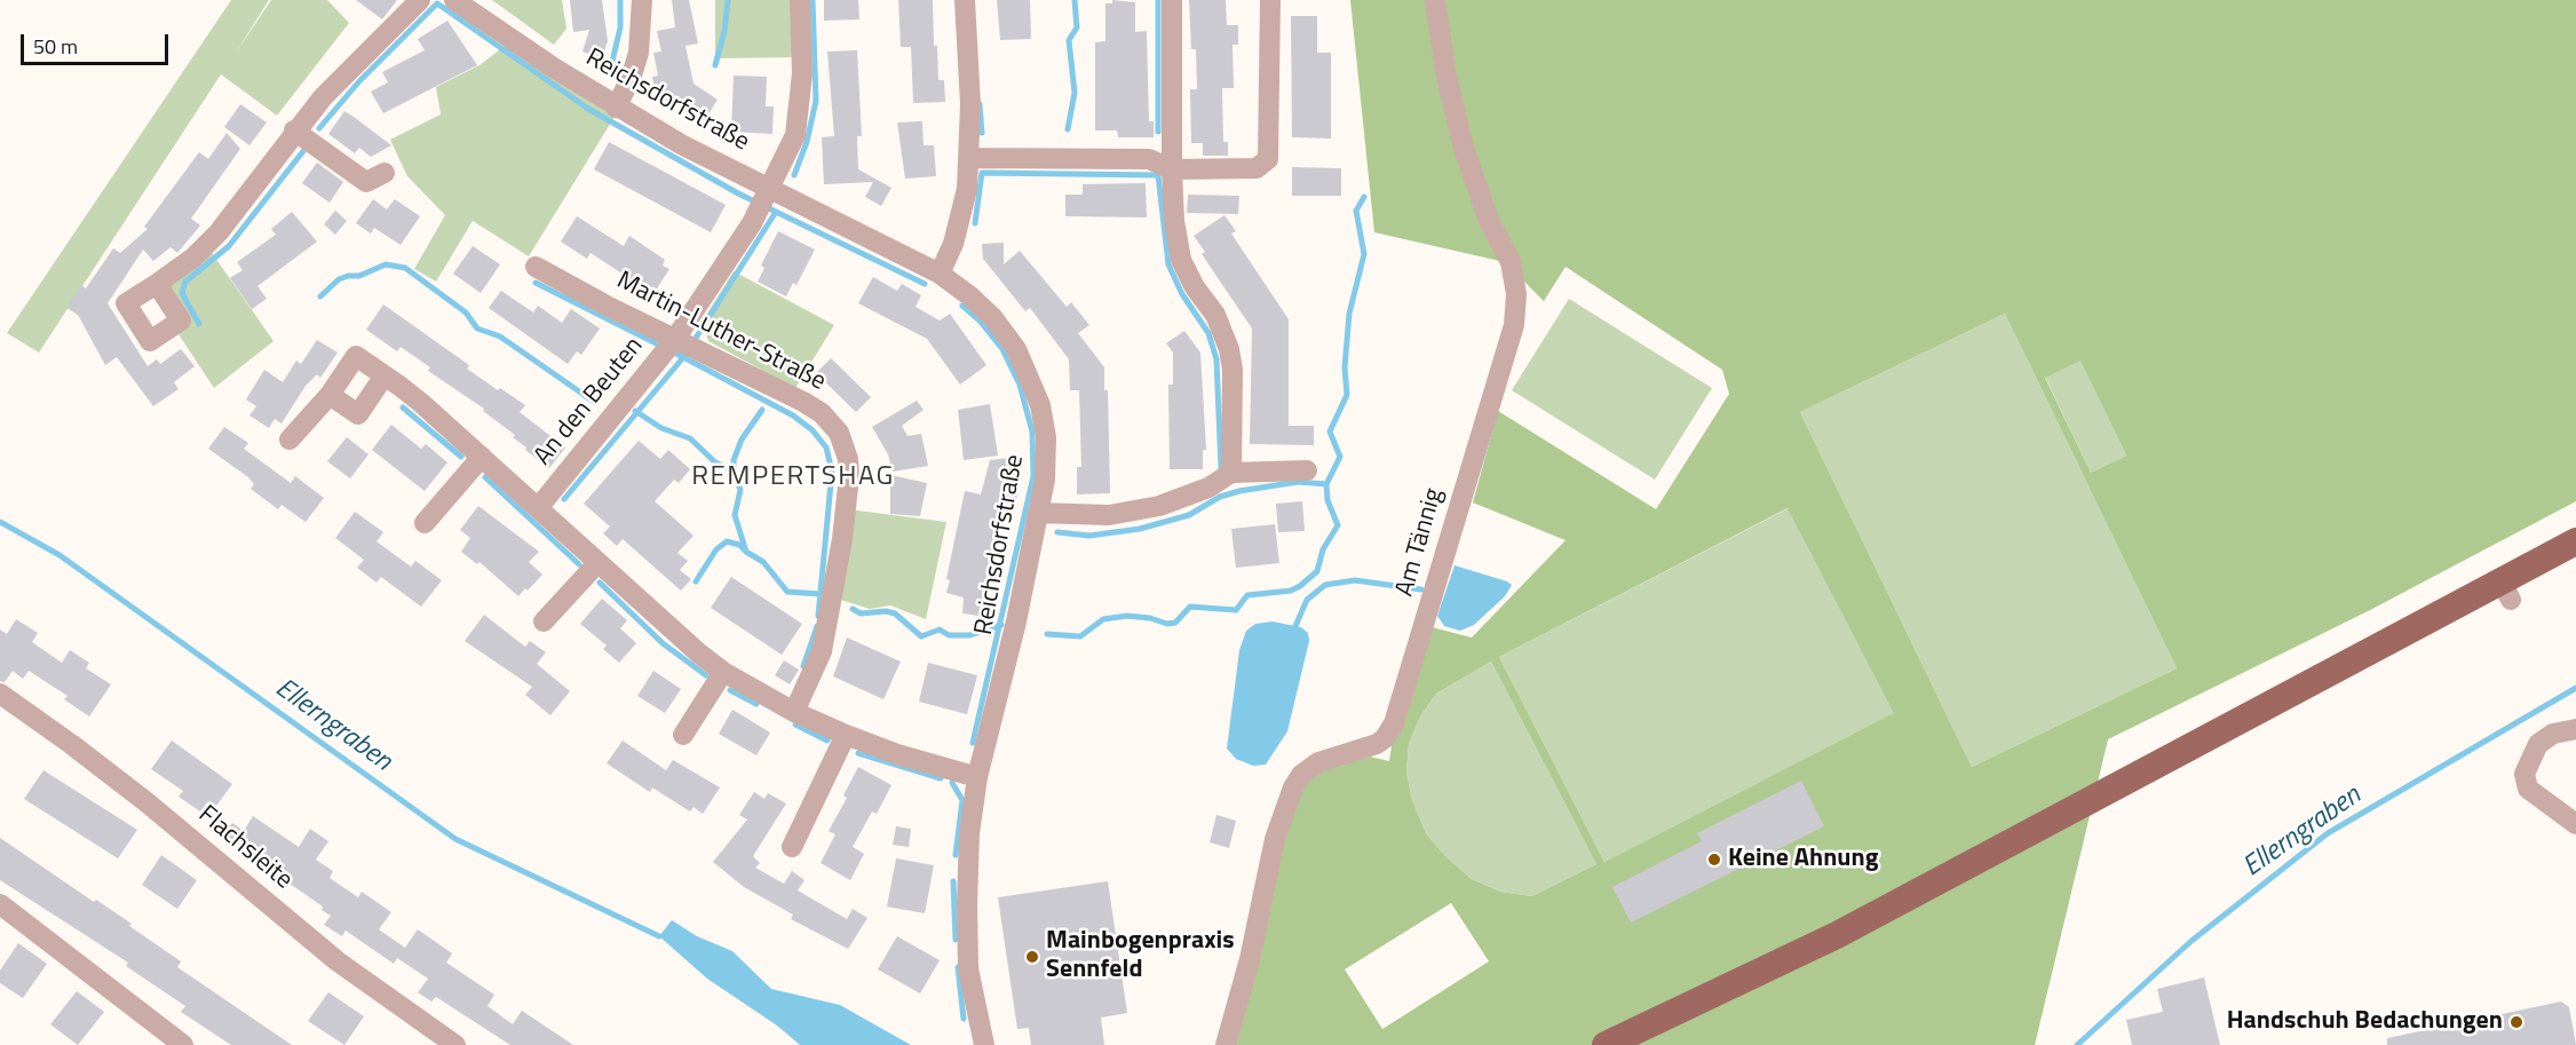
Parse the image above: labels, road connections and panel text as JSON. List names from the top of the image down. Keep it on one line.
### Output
{"streets":{"street":["Reichsdorfstraße","Martin-Luther-Straße","An den Beuten","Am Tännig","Flachsleite"]},"crossings":[["Reichsdorfstraße","An den Beuten"],["Martin-Luther-Straße","An den Beuten"]],"districts":["REMPERTSHAG"],"water":["Ellerngraben"],"places":["Keine Ahnung","Mainbogenpraxis Sennfeld","Handschuh Bedachungen"],"scale_bar":"50 m"}
